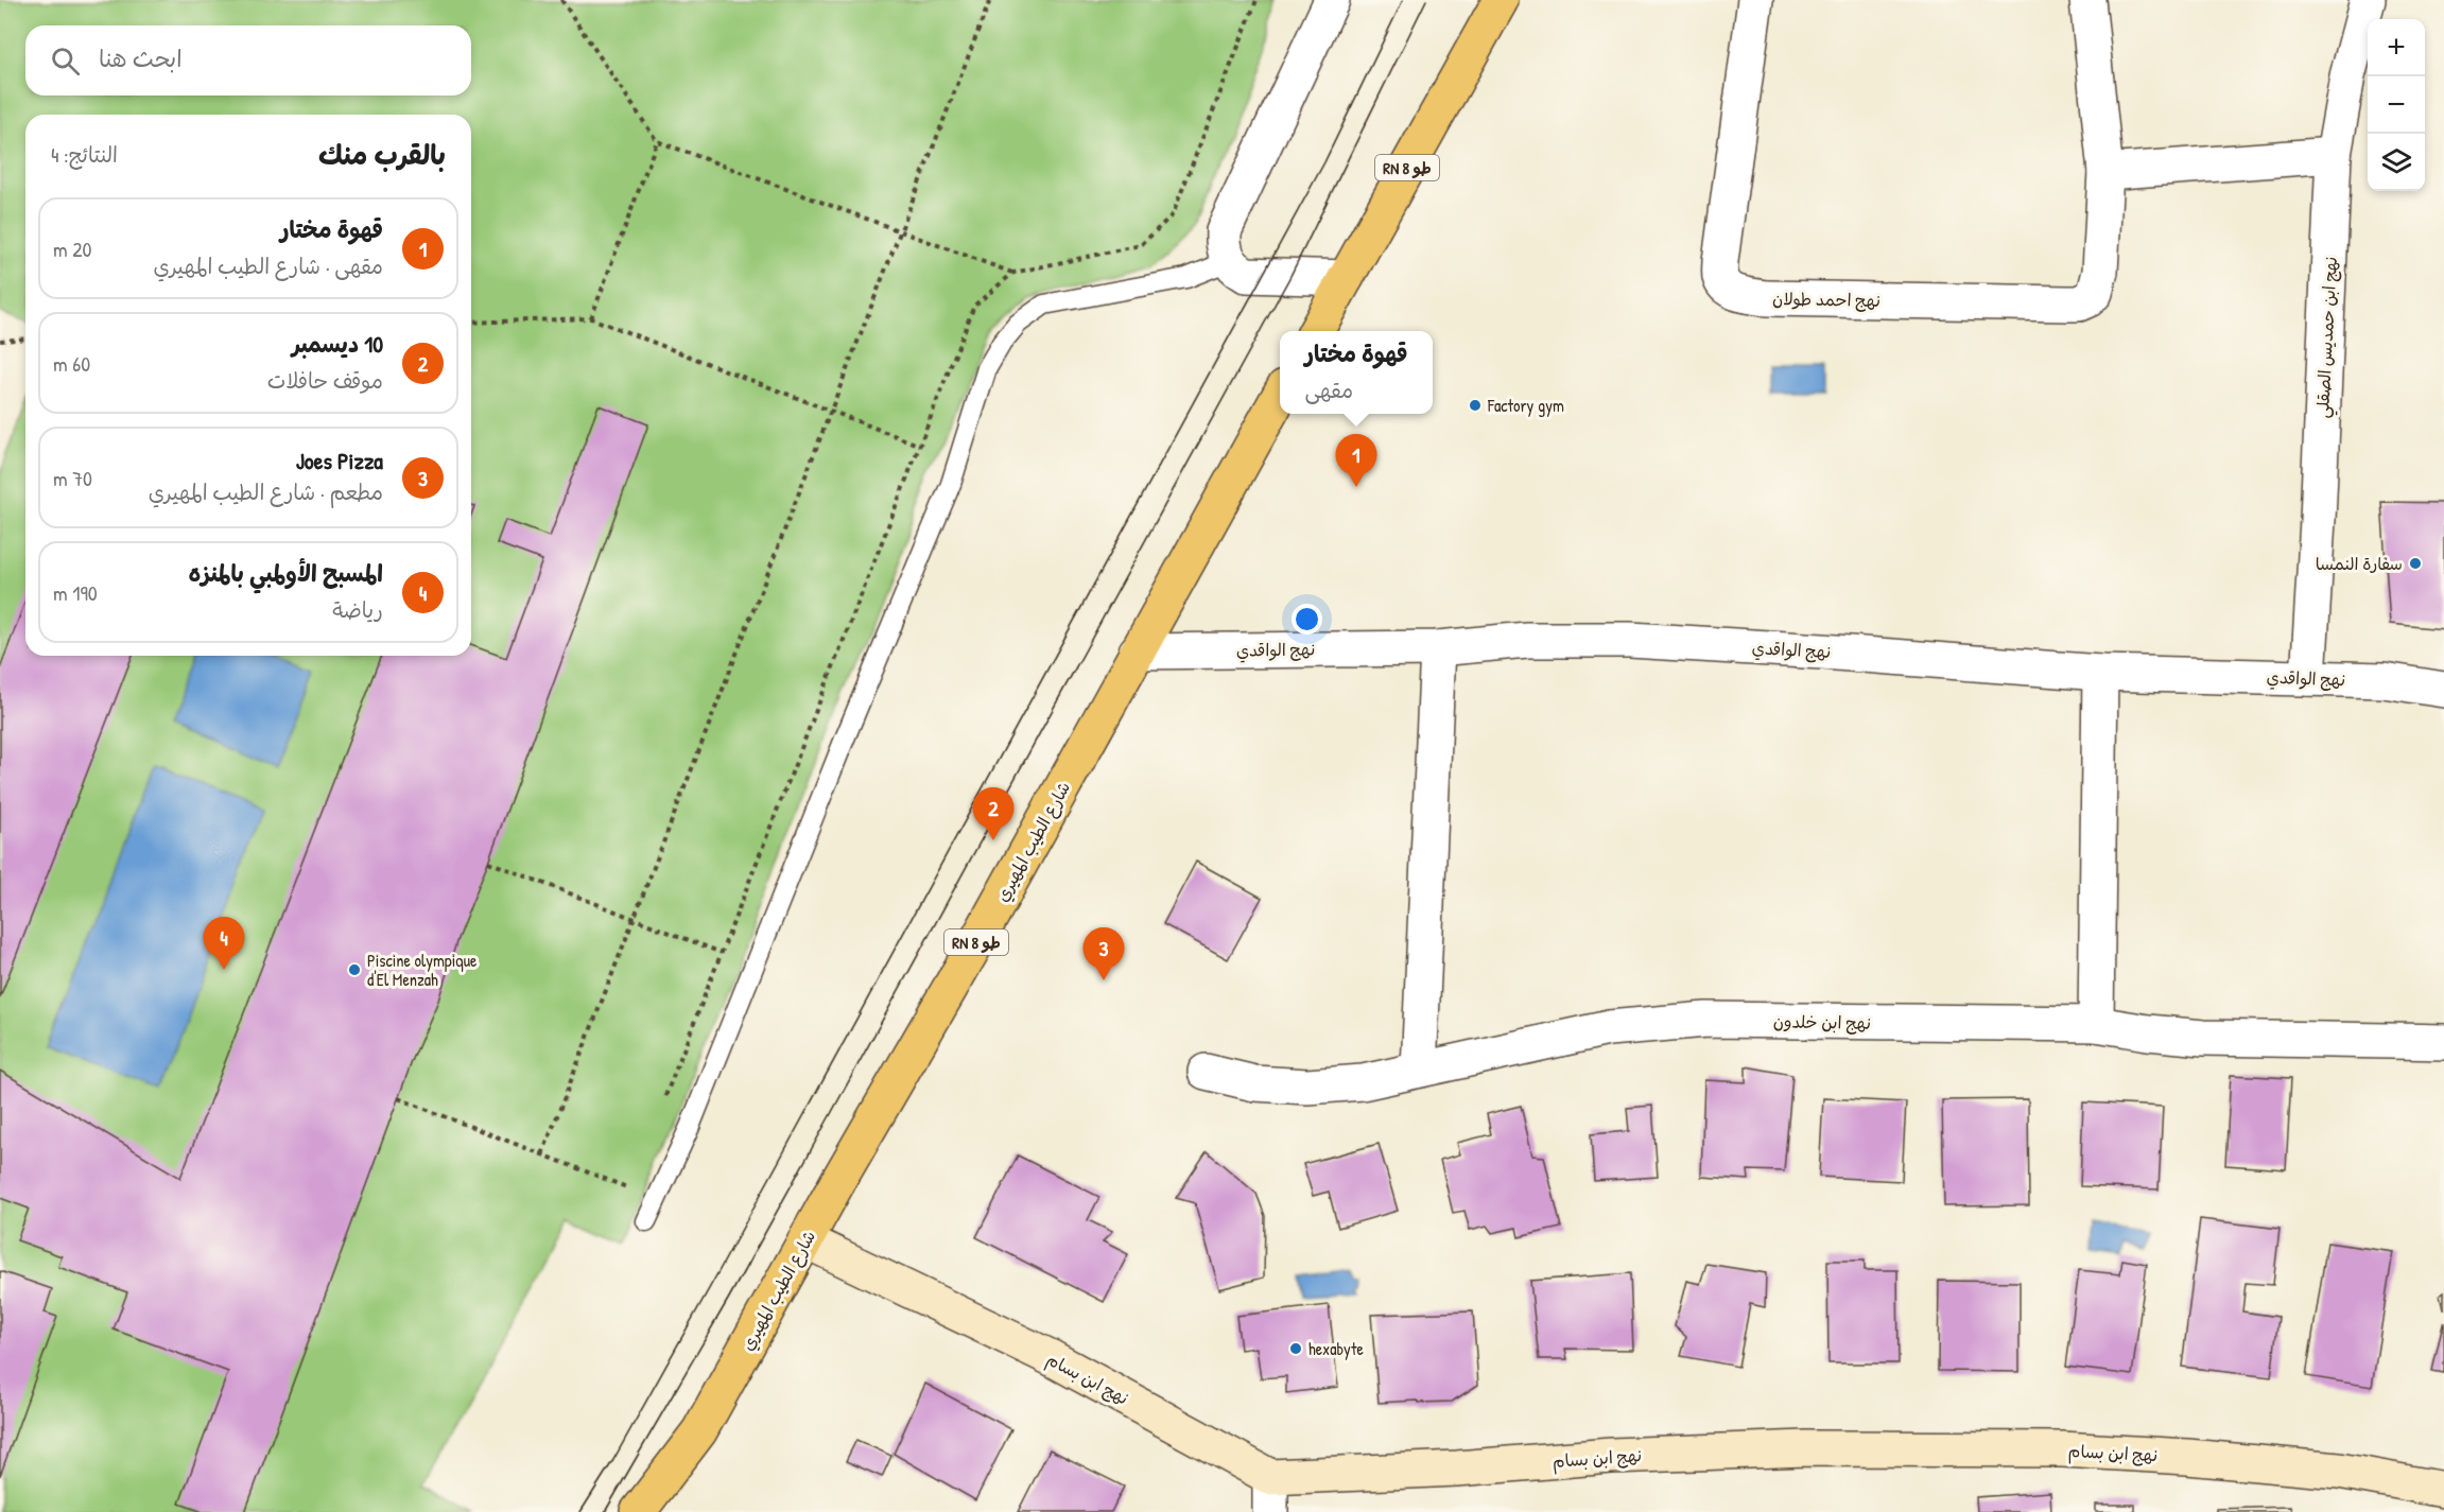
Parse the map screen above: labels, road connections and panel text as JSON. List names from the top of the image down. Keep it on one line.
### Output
{"streets":{"main road":["RN 8 طو","شارع الطيب المهيري"],"street":["نهج احمد طولان","نهج ابن حمديس الصقلي","نهج الواقدي","نهج ابن خلدون","نهج ابن بسام"]},"crossings":[["نهج ابن حمديس الصقلي","نهج الواقدي"],["نهج الواقدي","شارع الطيب المهيري"],["شارع الطيب المهيري","نهج ابن بسام"]],"places":["Factory gym","سفارة النمسا","Piscine olympique d'El Menzah","hexabyte"],"page":{"map_buttons":["+","−"],"search":"ابحث هنا","heading":["بالقرب منك","النتائج: 4"],"list":[{"mark":"1","name":"قهوة مختار","note":"مقهى · شارع الطيب المهيري","value":"20 m"},{"mark":"2","name":"10 ديسمبر","note":"موقف حافلات","value":"60 m"},{"mark":"3","name":"Joes Pizza","note":"مطعم · شارع الطيب المهيري","value":"70 m"},{"mark":"4","name":"المسبح الأولمبي بالمنزه","note":"رياضة","value":"190 m"}],"popup":["قهوة مختار","مقهى"],"pins":["1","2","4","3"]}}
